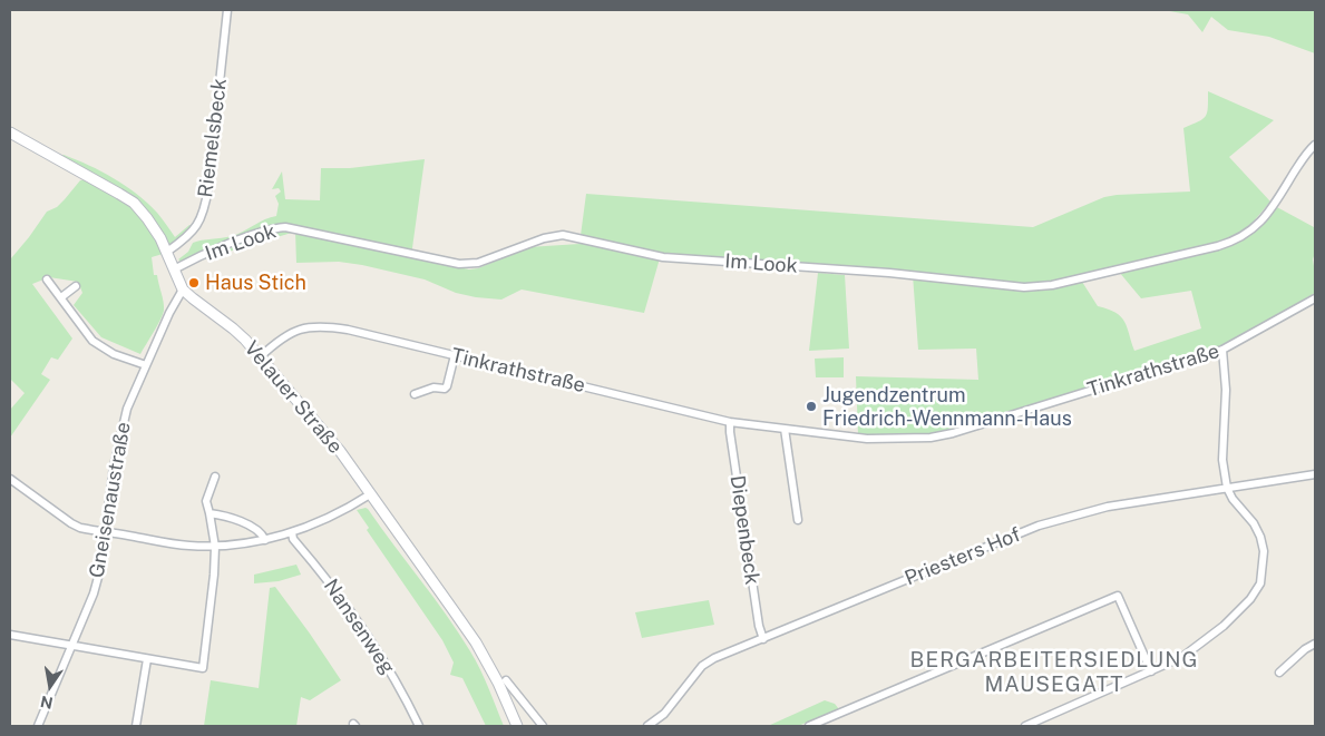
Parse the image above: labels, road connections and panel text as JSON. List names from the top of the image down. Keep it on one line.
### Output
{"streets":{"main road":["Velauer Straße"],"street":["Riemelsbeck","Im Look","Tinkrathstraße","Gneisenaustraße","Diepenbeck","Priesters Hof","Nansenweg"]},"crossings":[["Riemelsbeck","Velauer Straße"],["Im Look","Velauer Straße"],["Tinkrathstraße","Velauer Straße"],["Tinkrathstraße","Diepenbeck"],["Velauer Straße","Gneisenaustraße"],["Diepenbeck","Priesters Hof"]],"districts":["BERGARBEITERSIEDLUNG MAUSEGATT"],"places":["Haus Stich","Jugendzentrum Friedrich-Wennmann-Haus"],"north":"bottom"}
